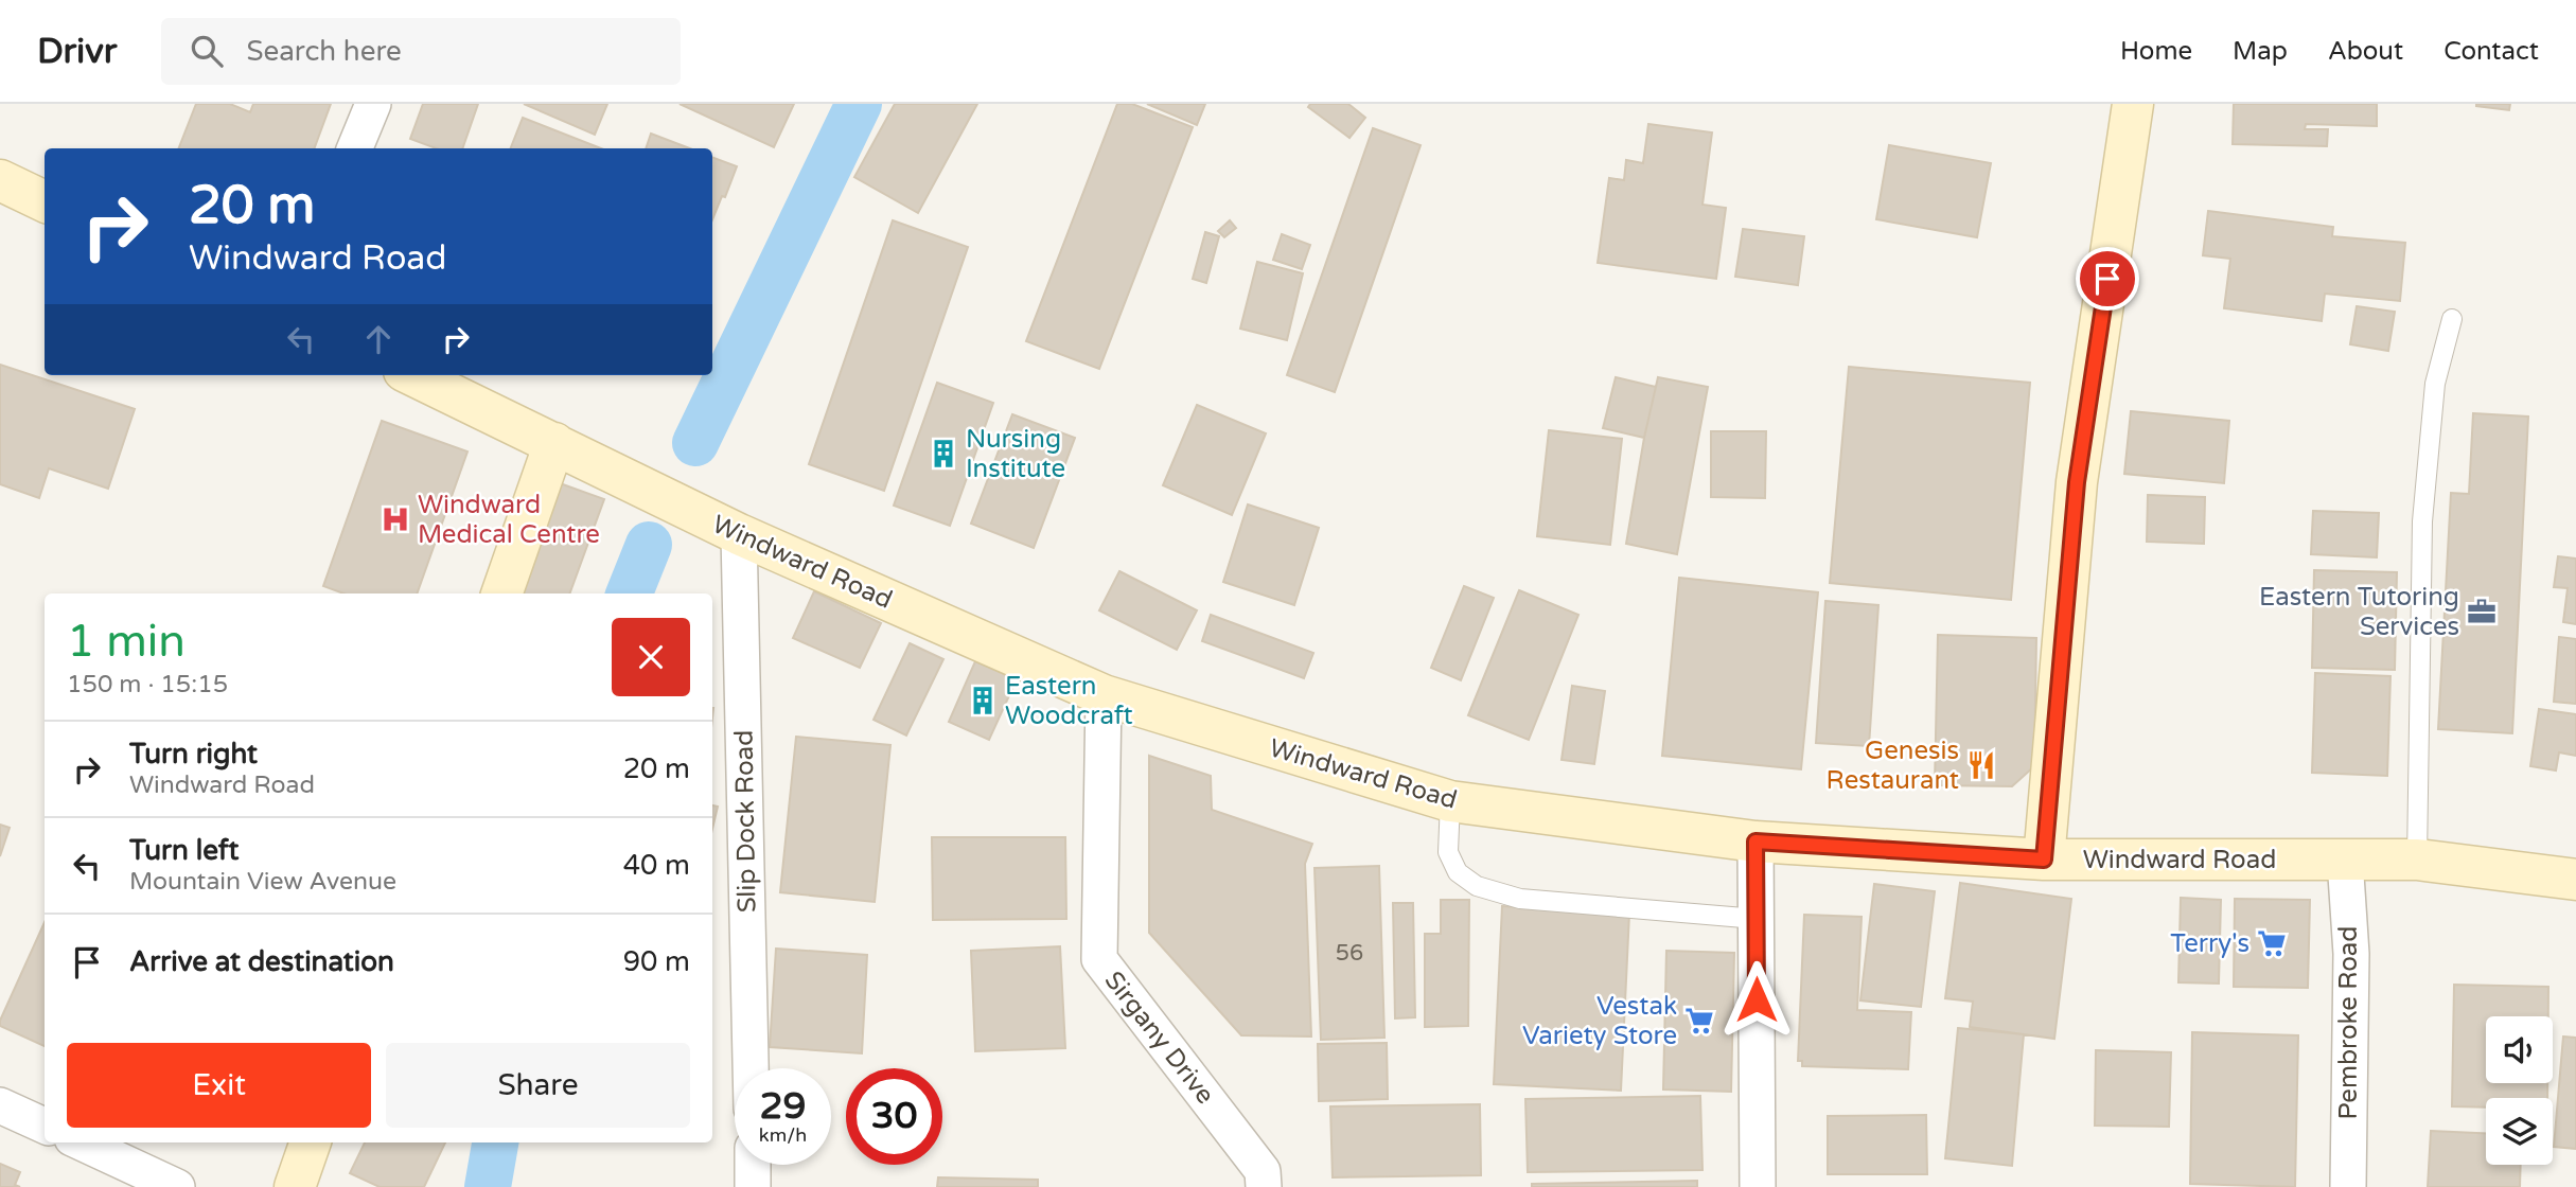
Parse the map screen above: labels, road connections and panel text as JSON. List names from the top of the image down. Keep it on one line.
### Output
{"streets":{"main road":["Windward Road"],"street":["Slip Dock Road","Pembroke Road","Sirgany Drive"]},"crossings":[["Windward Road","Slip Dock Road"],["Windward Road","Pembroke Road"],["Windward Road","Sirgany Drive"]],"places":{"building":["Nursing Institute","Eastern Woodcraft"],"hospital":["Windward Medical Centre"],"office":["Eastern Tutoring Services"],"restaurant":["Genesis Restaurant"],"supermarket":["Terry's","Vestak Variety Store"]},"house_numbers":["56"],"page":{"header":"Drivr","search":"Search here","nav":["Home","Map","About","Contact"],"turn":["20 m","Windward Road"],"heading":["1 min","150 m · 15:15"],"list":[{"name":"Turn right","note":"Windward Road","value":"20 m"},{"name":"Turn left","note":"Mountain View Avenue","value":"40 m"},{"name":"Arrive at destination","value":"90 m"}],"buttons":["Exit","Share"],"speed":"29 km/h","limit":"30"}}
